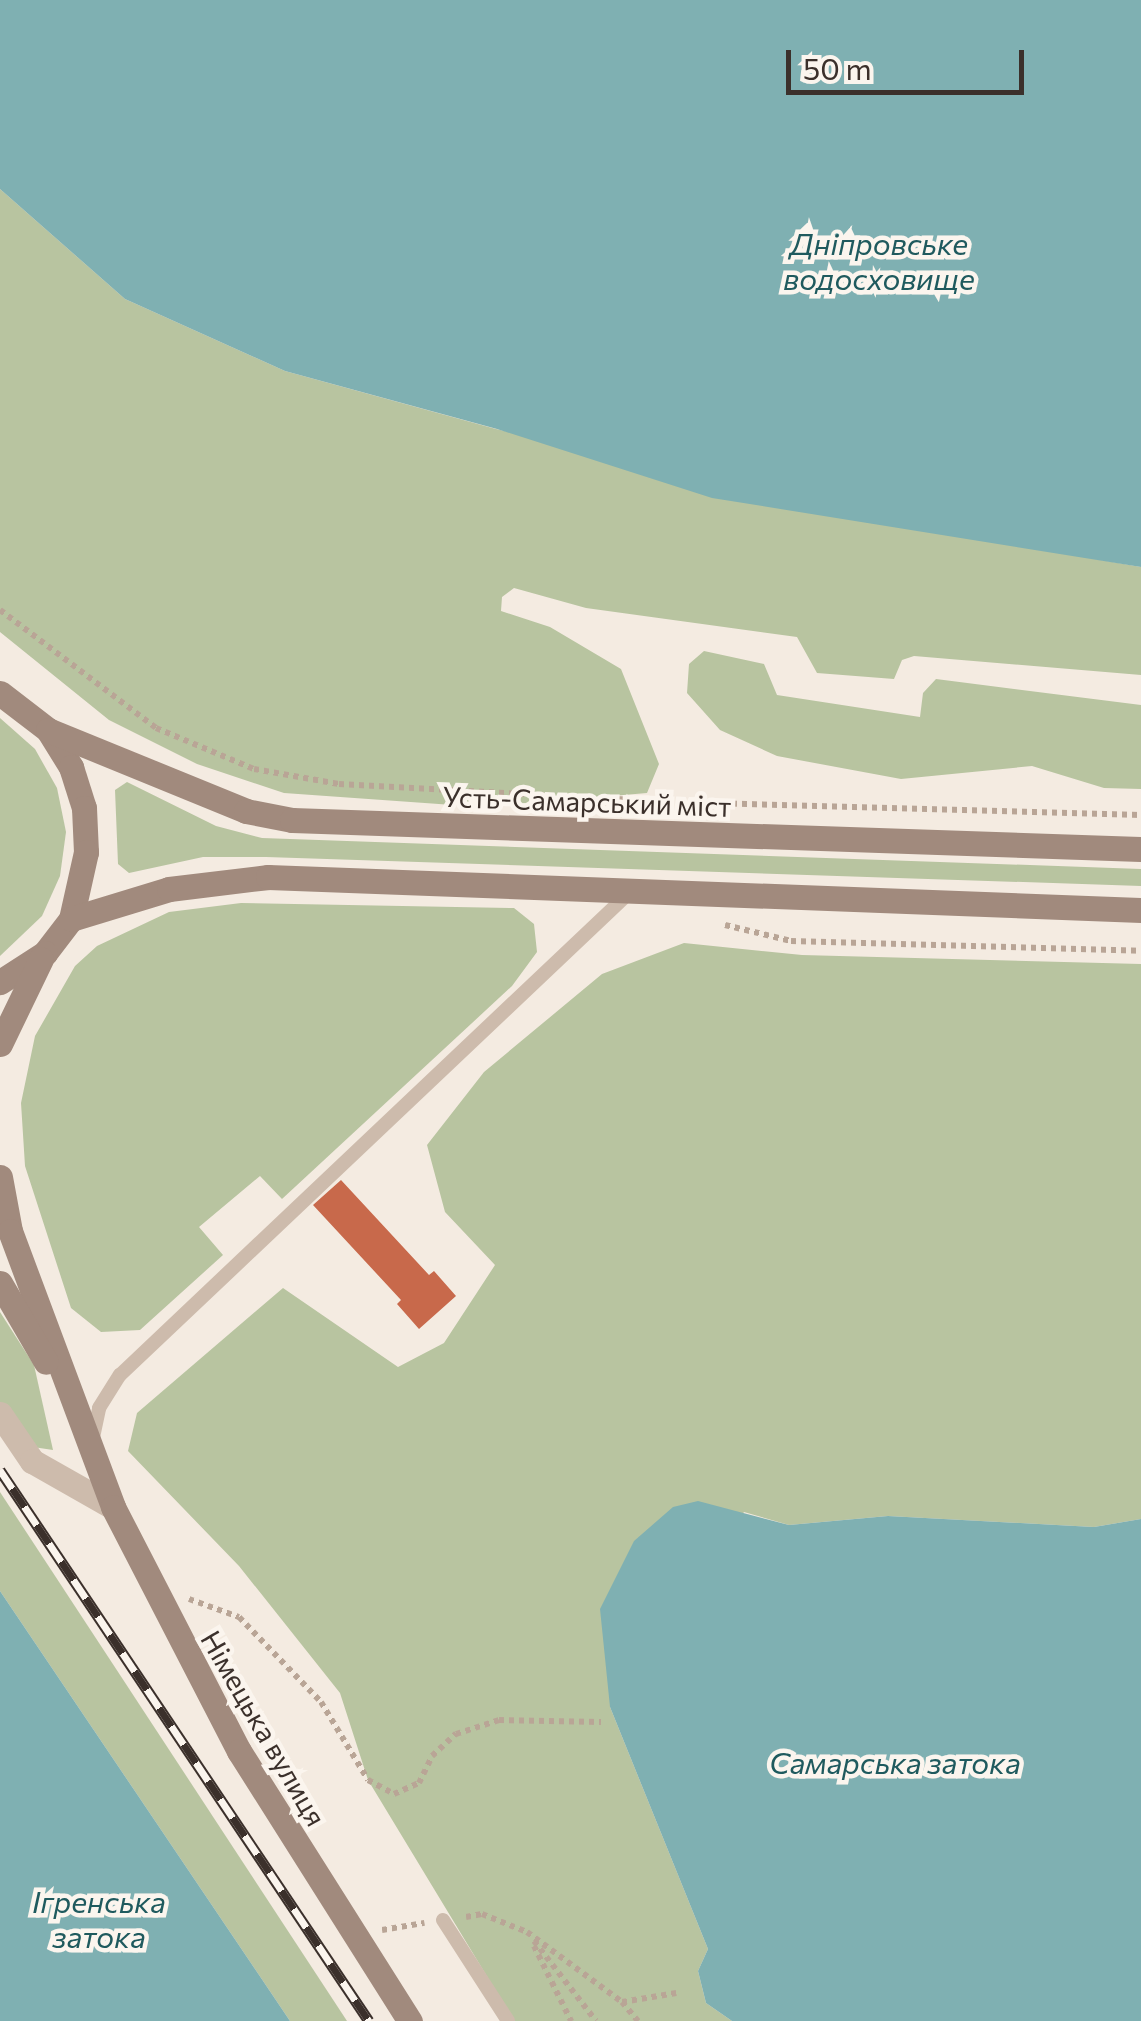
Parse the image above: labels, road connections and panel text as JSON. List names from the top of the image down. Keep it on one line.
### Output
{"streets":{"main road":["Усть-Самарський міст","Німецька вулиця"]},"water":["Дніпровське водосховище","Самарська затока","Ігренська затока"],"scale_bar":"50 m"}
